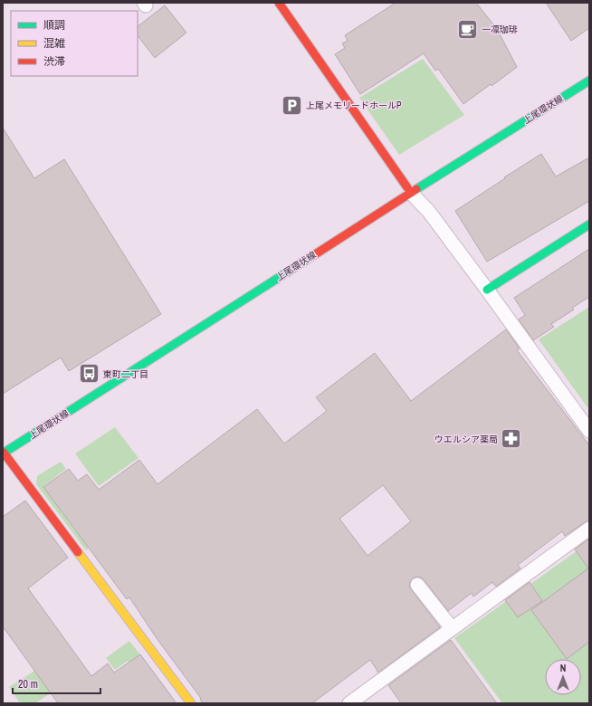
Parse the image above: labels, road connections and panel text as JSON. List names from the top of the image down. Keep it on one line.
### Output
{"streets":{"main road":["上尾環状線"]},"places":{"cafe":["一凛珈琲"],"parking":["上尾メモリードホールP"],"bus stop":["東町二丁目"],"pharmacy":["ウエルシア薬局"]},"legend":["順調","混雑","渋滞"],"scale_bar":"20 m","north":"top"}
